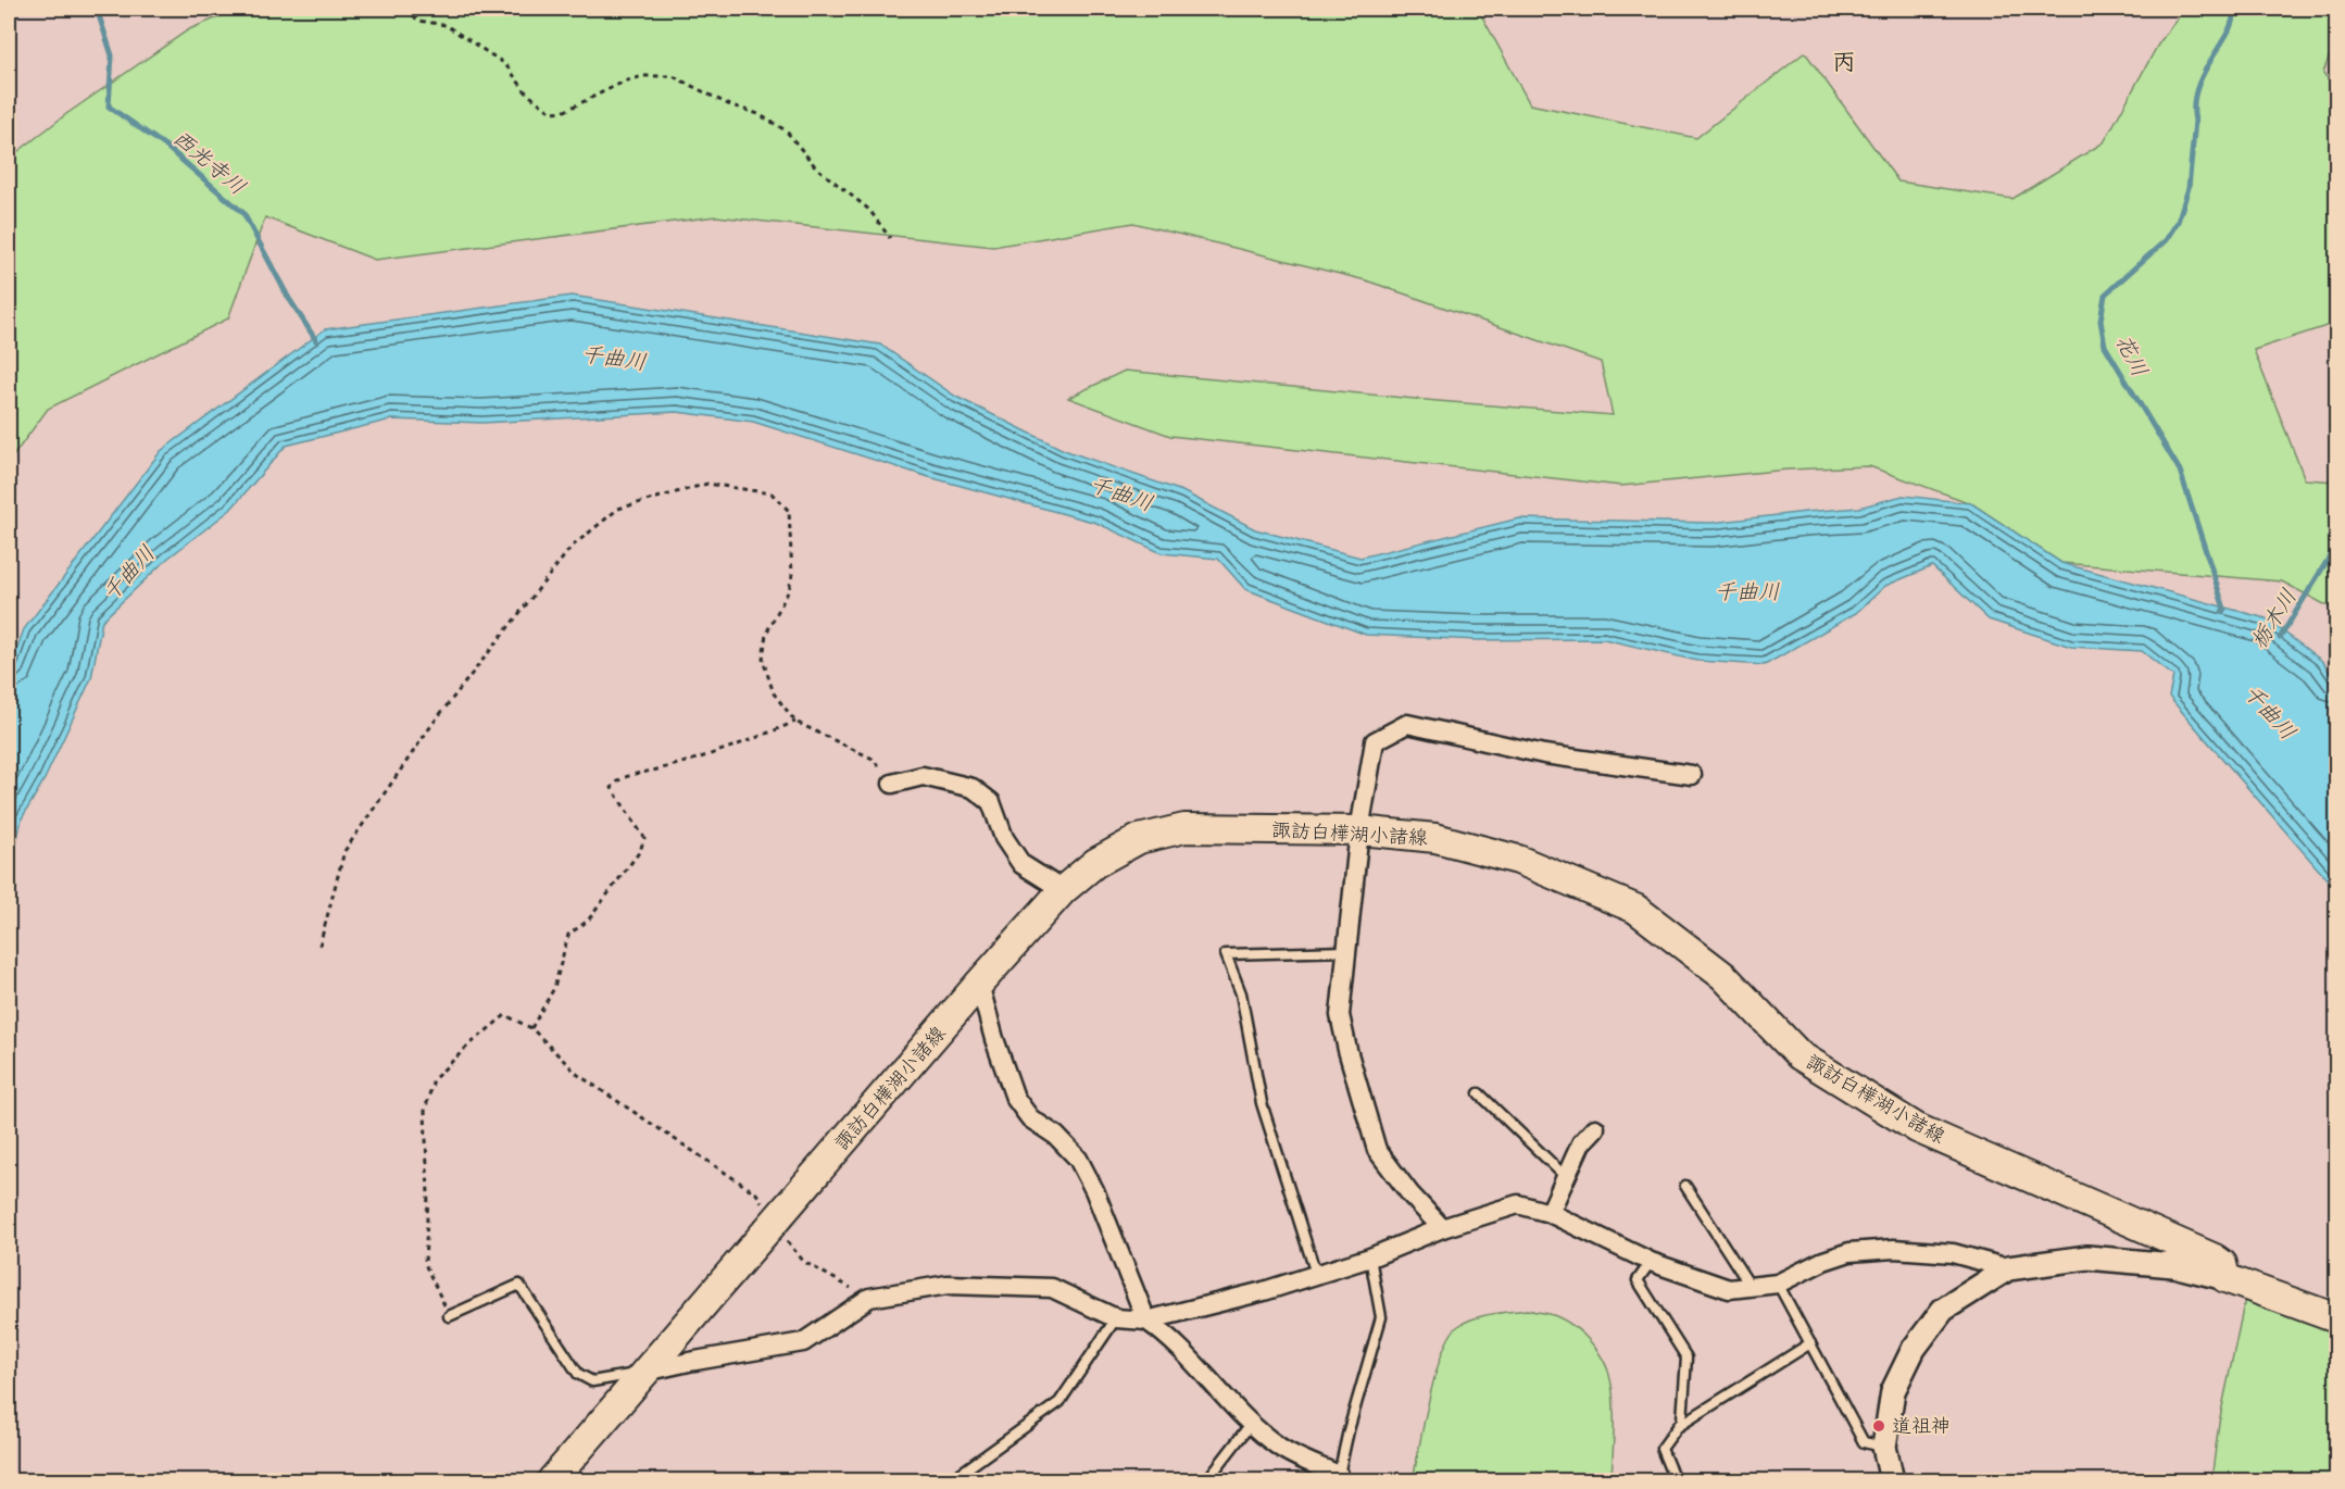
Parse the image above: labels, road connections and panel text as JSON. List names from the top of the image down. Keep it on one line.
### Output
{"streets":{"main road":["諏訪白樺湖小諸線"]},"districts":["丙"],"water":["西光寺川","花川","千曲川","栃木川"],"places":["道祖神"]}
